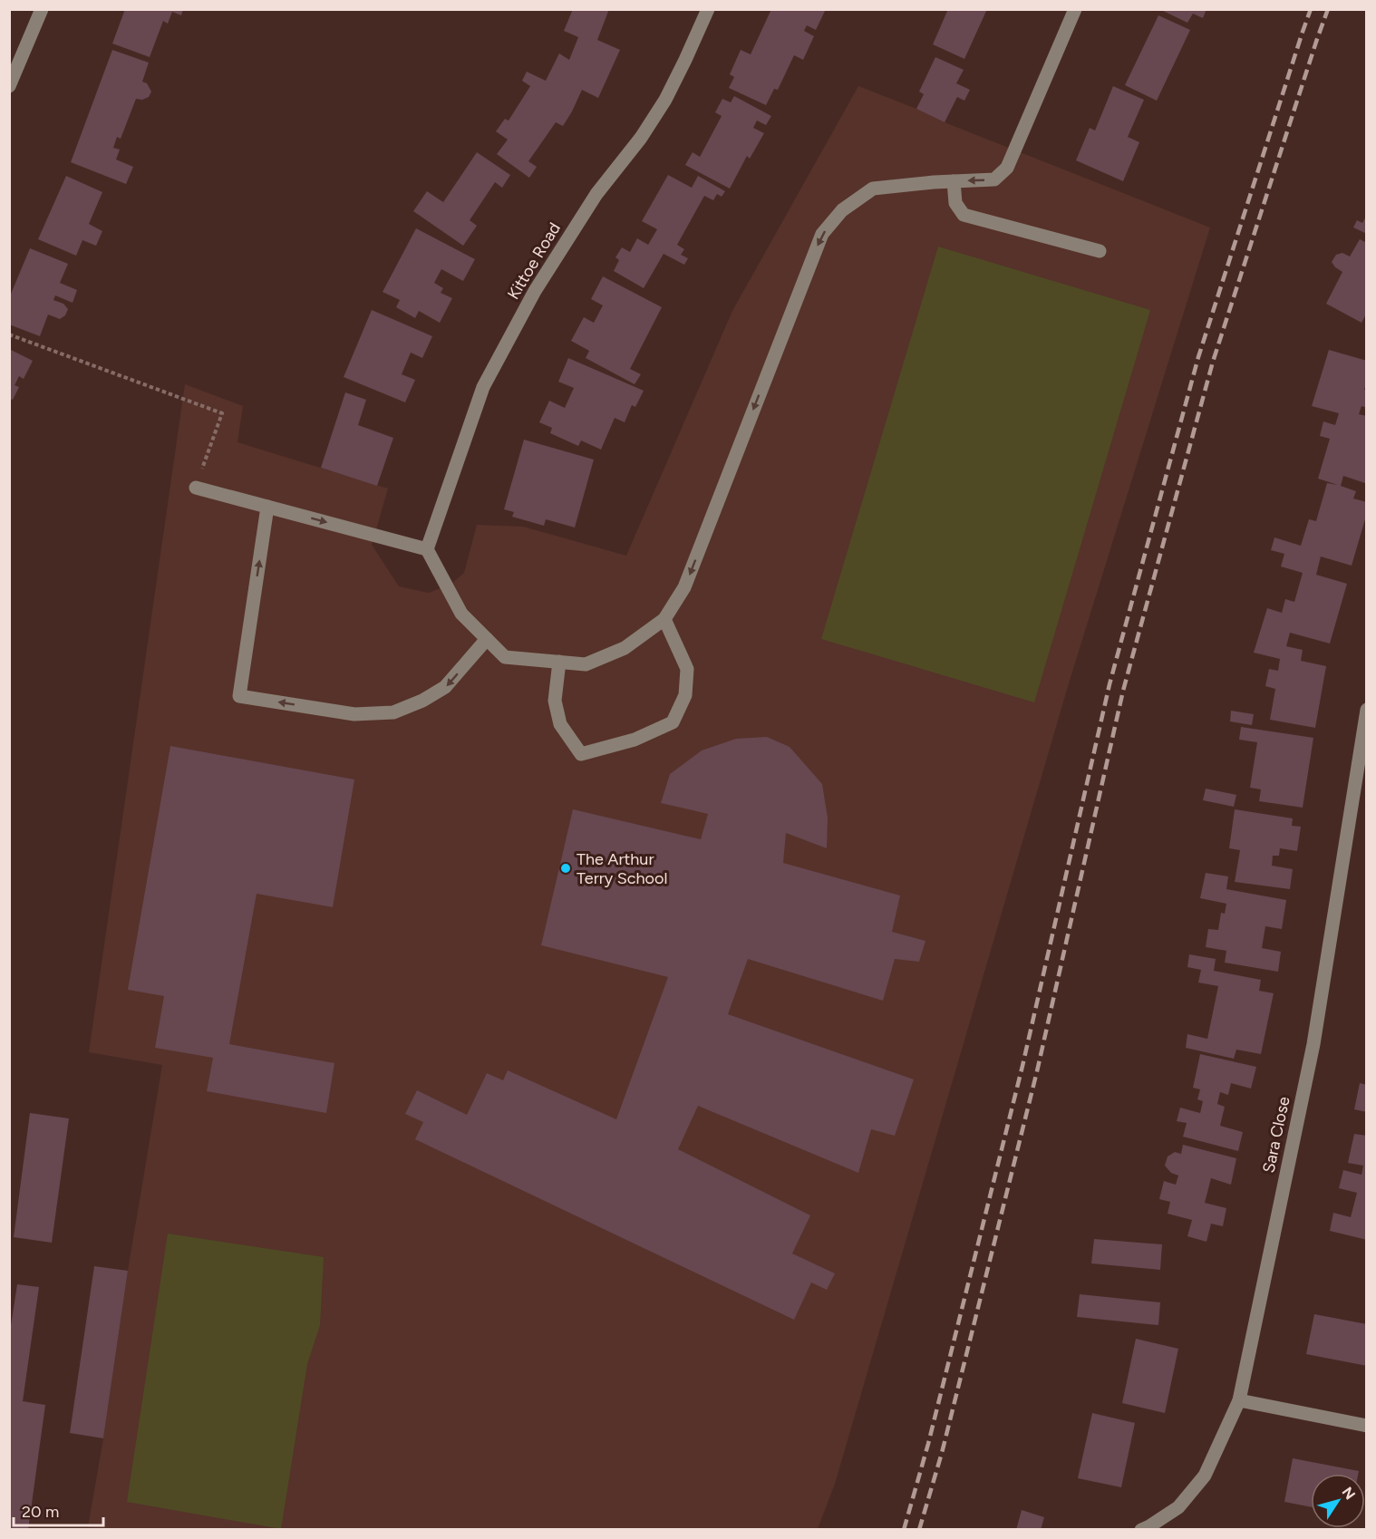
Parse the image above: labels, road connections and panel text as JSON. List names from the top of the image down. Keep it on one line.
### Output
{"streets":{"street":["Kittoe Road","Sara Close"]},"places":["The Arthur Terry School"],"scale_bar":"20 m","north":"top right"}
